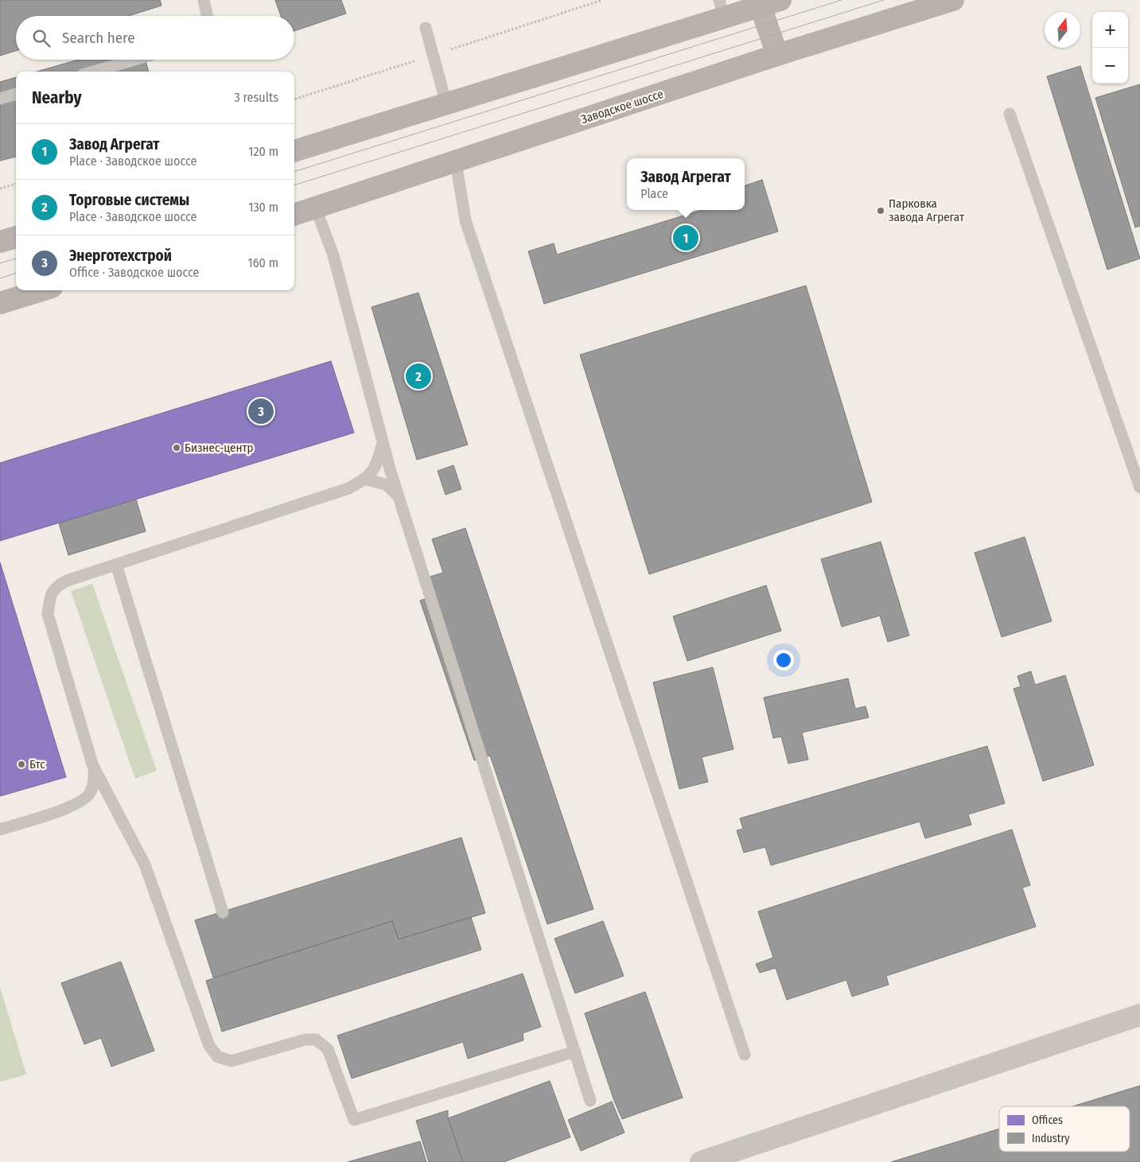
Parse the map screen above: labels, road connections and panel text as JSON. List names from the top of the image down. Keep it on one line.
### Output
{"streets":{"main road":["Заводское шоссе"]},"places":["Парковка завода Агрегат","Бизнес-центр","Бтс"],"legend":["Offices","Industry"],"north":"top","page":{"map_buttons":["+","−"],"search":"Search here","heading":["Nearby","3 results"],"list":[{"mark":"1","name":"Завод Агрегат","note":"Place · Заводское шоссе","value":"120 m"},{"mark":"2","name":"Торговые системы","note":"Place · Заводское шоссе","value":"130 m"},{"mark":"3","name":"Энерготехстрой","note":"Office · Заводское шоссе","value":"160 m"}],"popup":["Завод Агрегат","Place"],"pins":["1","2","3"]}}
